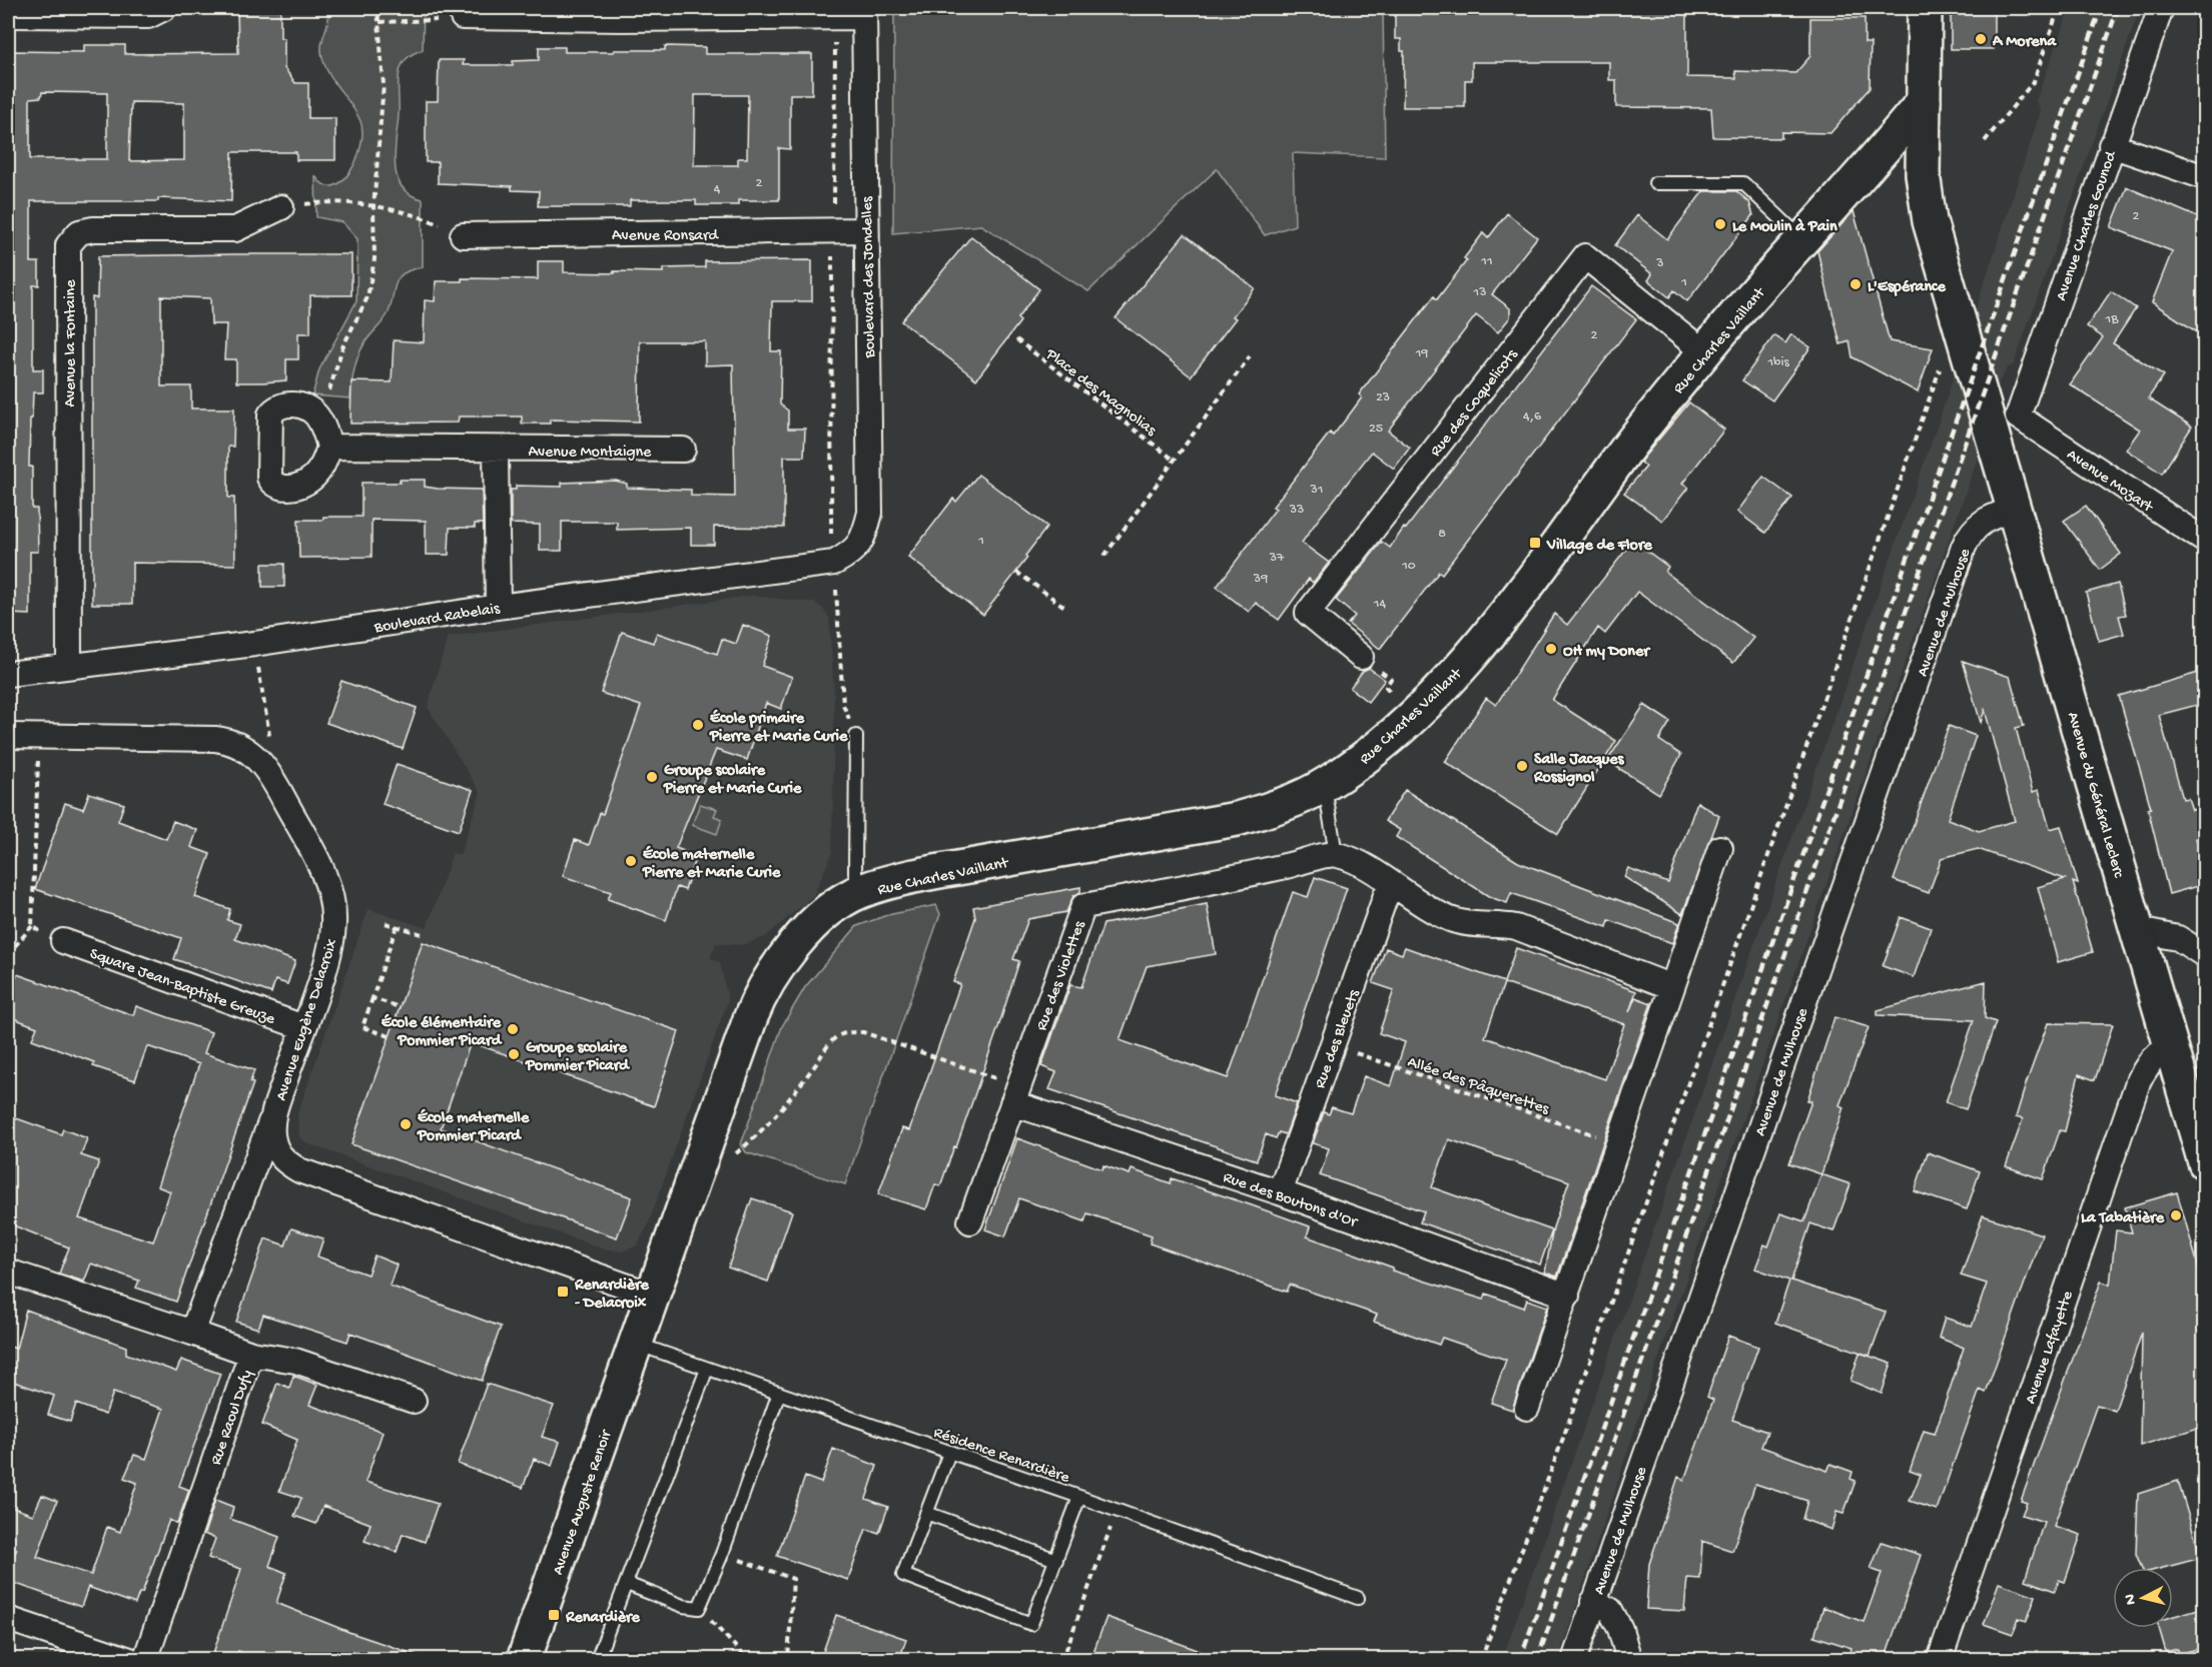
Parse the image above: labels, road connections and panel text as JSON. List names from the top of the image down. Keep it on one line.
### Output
{"streets":{"main road":["Rue Charles Vaillant","Avenue du Général Leclerc","Avenue Auguste Renoir"],"street":["Avenue Charles Gounod","Avenue Ronsard","Boulevard des Jondelles","Avenue la Fontaine","Rue des Coquelicots","Avenue Montaigne","Avenue Mozart","Avenue de Mulhouse","Boulevard Rabelais","Rue des Violettes","Square Jean-Baptiste Greuze","Avenue Eugène Delacroix","Rue des Bleuets","Rue des Boutons d'Or","Avenue Lafayette","Rue Raoul Dufy"],"lane":["Résidence Renardière"],"path":["Place des Magnolias","Allée des Pâquerettes"]},"crossings":[["Avenue Charles Gounod","Avenue Mozart"],["Avenue Charles Gounod","Avenue du Général Leclerc"],["Avenue Ronsard","Boulevard des Jondelles"],["Boulevard des Jondelles","Boulevard Rabelais"],["Rue Charles Vaillant","Rue des Coquelicots"],["Rue Charles Vaillant","Avenue du Général Leclerc"],["Rue Charles Vaillant","Avenue Eugène Delacroix"],["Rue Charles Vaillant","Résidence Renardière"],["Rue Charles Vaillant","Avenue Auguste Renoir"],["Avenue la Fontaine","Boulevard Rabelais"],["Avenue Mozart","Avenue du Général Leclerc"],["Avenue de Mulhouse","Avenue du Général Leclerc"],["Avenue du Général Leclerc","Avenue Lafayette"],["Rue des Violettes","Rue des Boutons d'Or"],["Square Jean-Baptiste Greuze","Avenue Eugène Delacroix"],["Rue des Bleuets","Allée des Pâquerettes"],["Rue des Bleuets","Rue des Boutons d'Or"],["Résidence Renardière","Avenue Auguste Renoir"]],"places":{"other":["A Morena","Le Moulin à Pain","L'Espérance","OH my Doner","École primaire Pierre et Marie Curie","Salle Jacques Rossignol","Groupe scolaire Pierre et Marie Curie","École maternelle Pierre et Marie Curie","École élémentaire Pommier Picard","Groupe scolaire Pommier Picard","École maternelle Pommier Picard","La Tabatière"],"transit":["Village de Flore","Renardière - Delacroix","Renardière"]},"house_numbers":["2","4","2","11","3","1","13","1B","2","19","1bis","23","4,6","25","31","33","8","1","37","10","39","14"],"north":"left"}
